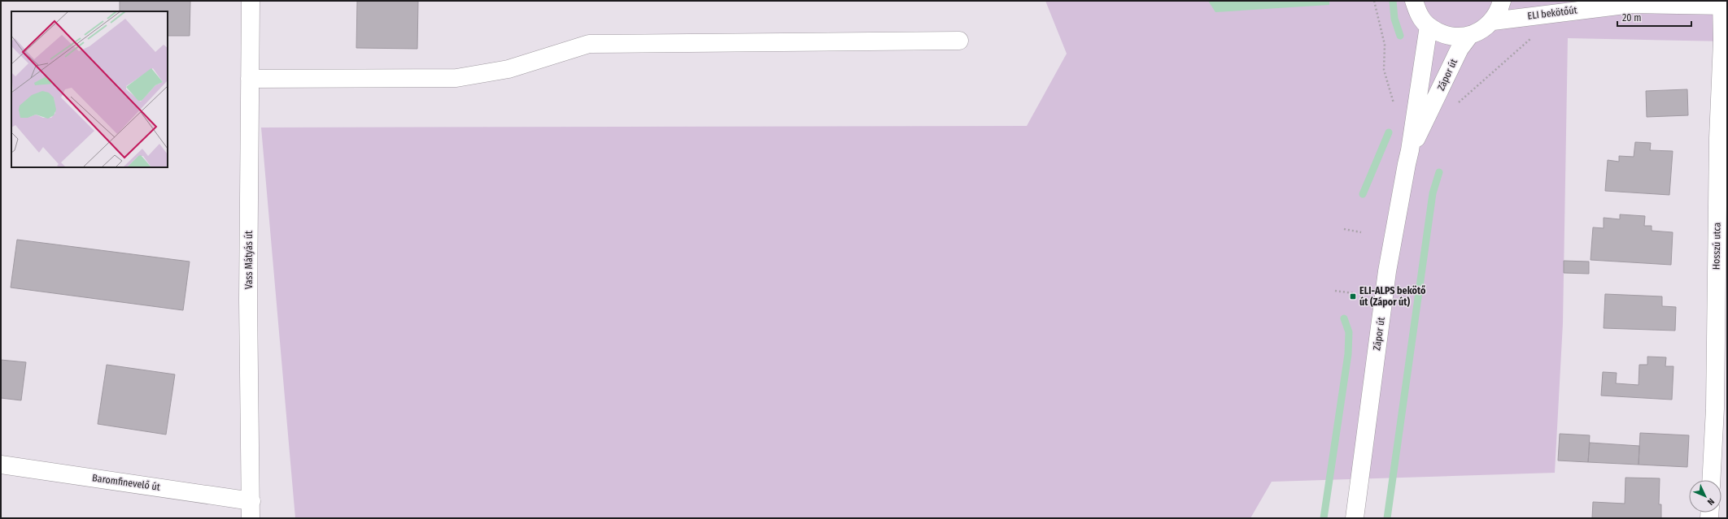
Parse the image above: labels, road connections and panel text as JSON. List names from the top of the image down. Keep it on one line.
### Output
{"streets":{"street":["ELI bekötőút","Zápor út","Hosszú utca","Vass Mátyás út","Baromfinevelő út"]},"crossings":[["ELI bekötőút","Hosszú utca"],["Vass Mátyás út","Baromfinevelő út"]],"places":{"transit":["ELI-ALPS bekötő út (Zápor út)"]},"scale_bar":"20 m","north":"bottom right"}
